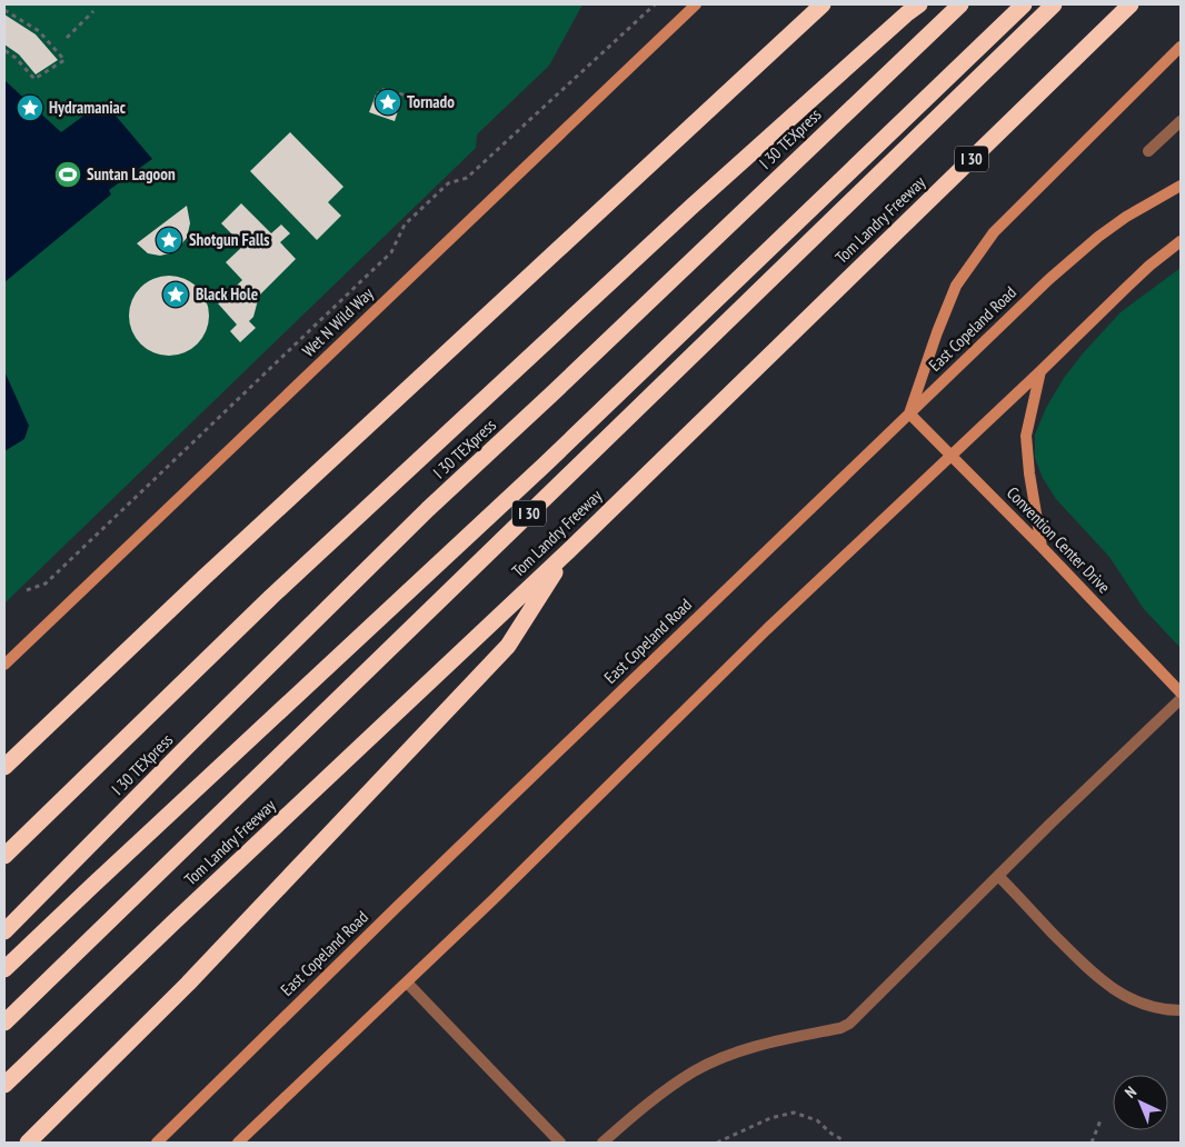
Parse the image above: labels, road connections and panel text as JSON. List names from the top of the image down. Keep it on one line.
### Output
{"streets":{"highway":["I 30 TEXpress","I 30","Tom Landry Freeway"],"main road":["Wet N Wild Way","East Copeland Road","Convention Center Drive"]},"crossings":[["East Copeland Road","Convention Center Drive"]],"places":{"place":["Tornado","Hydramaniac","Shotgun Falls","Black Hole"],"sports":["Suntan Lagoon"]},"north":"top left"}
